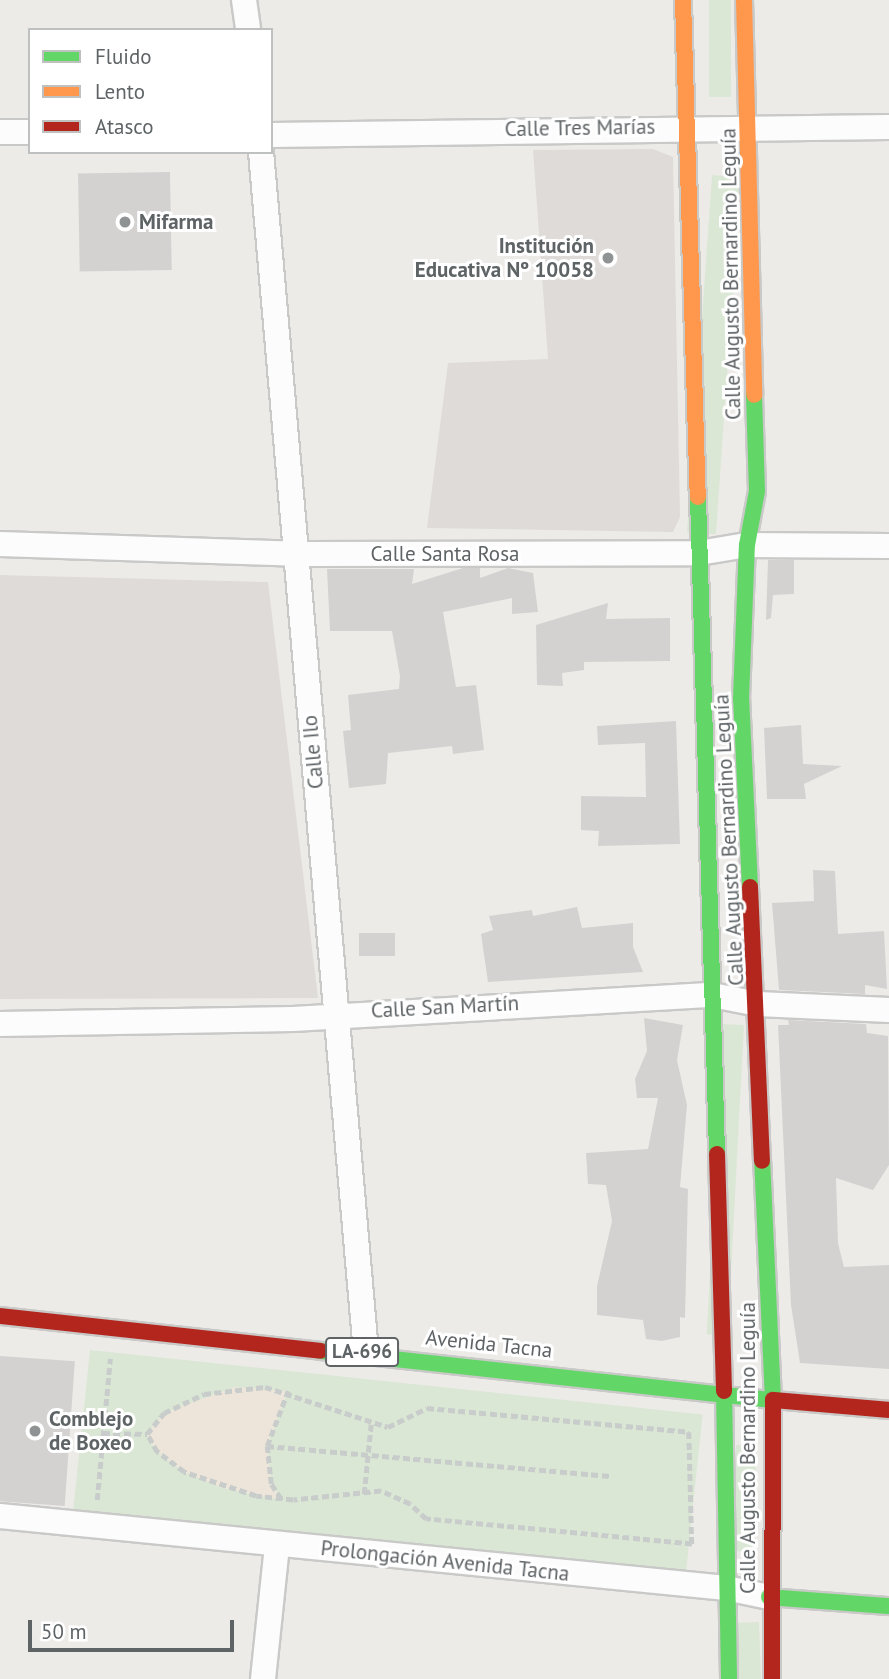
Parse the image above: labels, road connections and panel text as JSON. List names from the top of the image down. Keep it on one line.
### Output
{"streets":{"main road":["Calle Augusto Bernardino Leguía","Avenida Tacna","LA-696","Prolongación Avenida Tacna"],"street":["Calle Tres Marías","Calle Santa Rosa","Calle Ilo","Calle San Martín"]},"crossings":[["Calle Tres Marías","Calle Augusto Bernardino Leguía"],["Calle Augusto Bernardino Leguía","Calle Santa Rosa"],["Calle Augusto Bernardino Leguía","Calle San Martín"],["Calle Augusto Bernardino Leguía","Avenida Tacna"],["Calle Augusto Bernardino Leguía","Prolongación Avenida Tacna"],["Calle Santa Rosa","Calle Ilo"],["Calle Ilo","Calle San Martín"],["Calle Ilo","Avenida Tacna"]],"places":["Mifarma","Institución Educativa Nº 10058","Comblejo de Boxeo"],"legend":["Fluido","Lento","Atasco"],"scale_bar":"50 m"}
